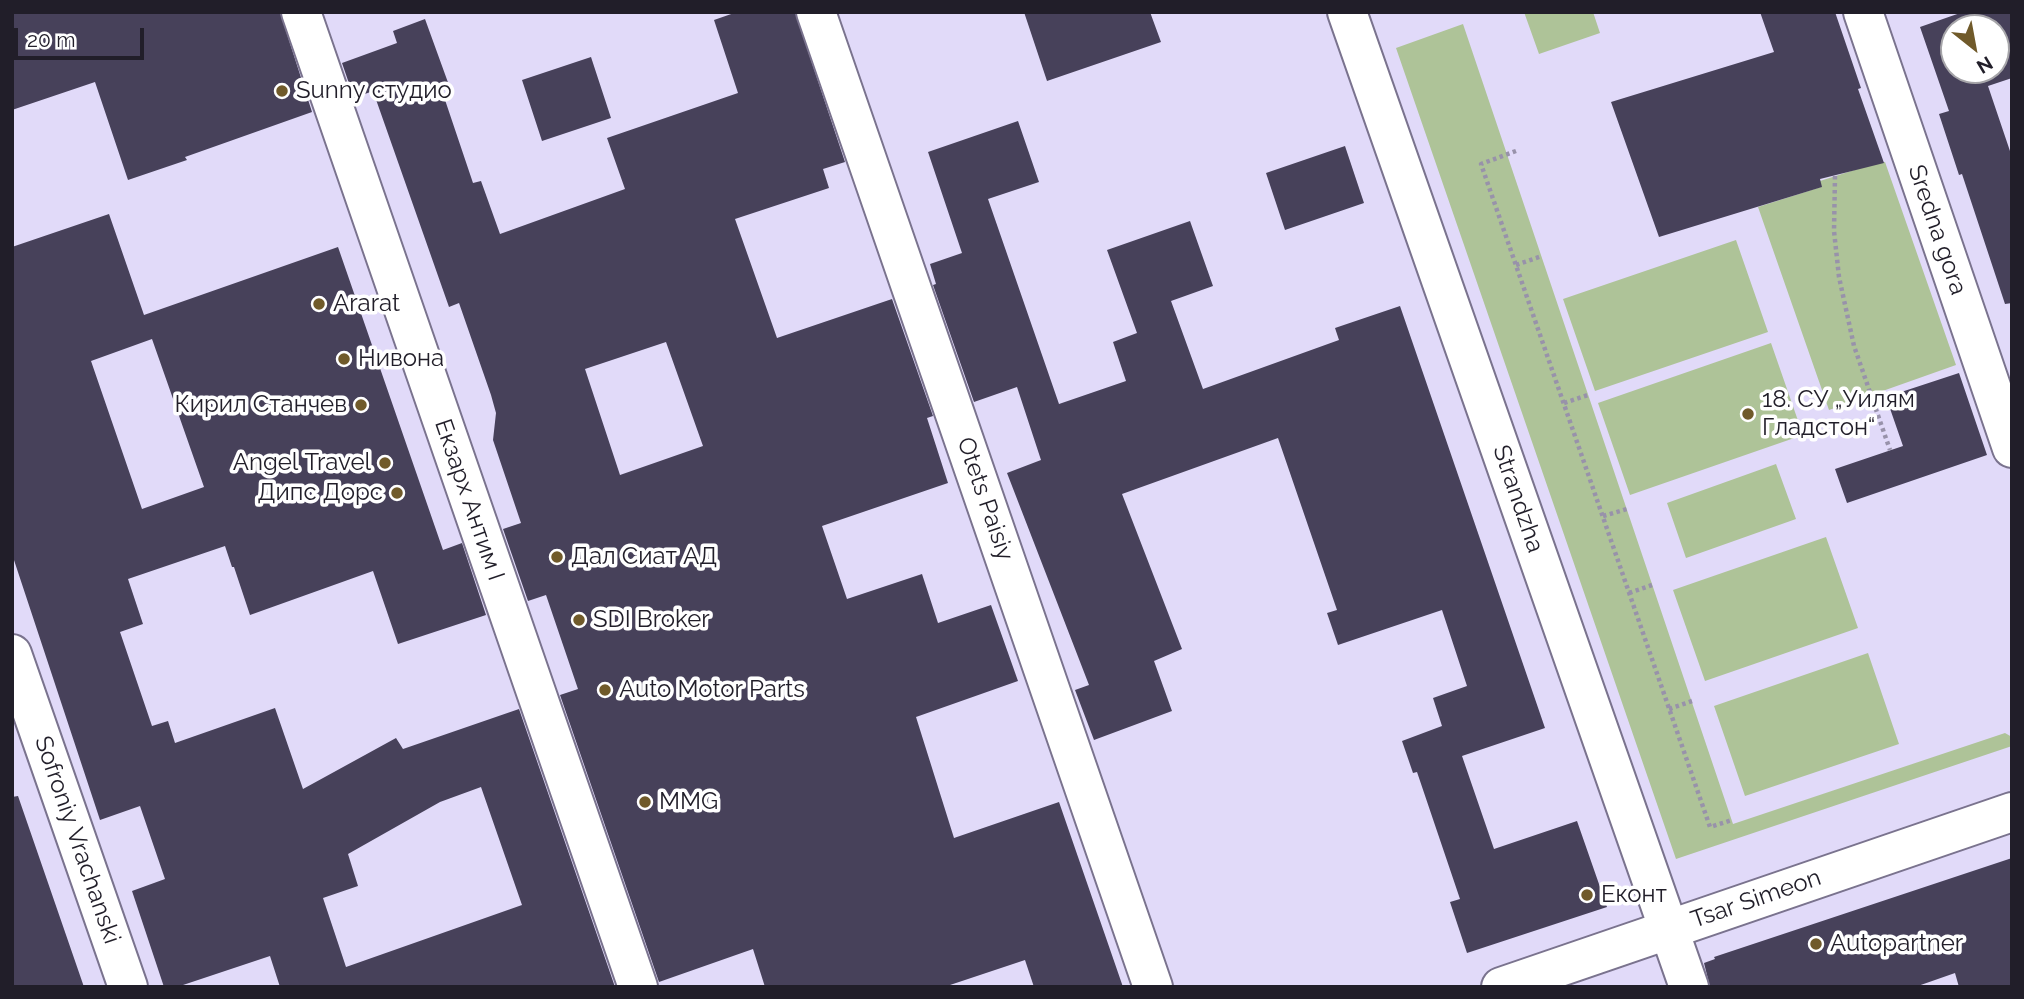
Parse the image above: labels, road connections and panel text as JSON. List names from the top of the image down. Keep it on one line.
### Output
{"streets":{"street":["Sredna gora","Otets Paisiy","Strandzha","Екзарх Антим I","Sofroniy Vrachanski","Tsar Simeon"]},"crossings":[["Strandzha","Tsar Simeon"]],"places":["Sunny студио","Ararat","Нивона","Кирил Станчев","18. СУ „Уилям Гладстон“","Angel Travel","Дипс Дорс","Дал Сиат АД","SDI Broker","Auto Motor Parts","MMG","Еконт","Autopartner"],"scale_bar":"20 m","north":"bottom right"}
